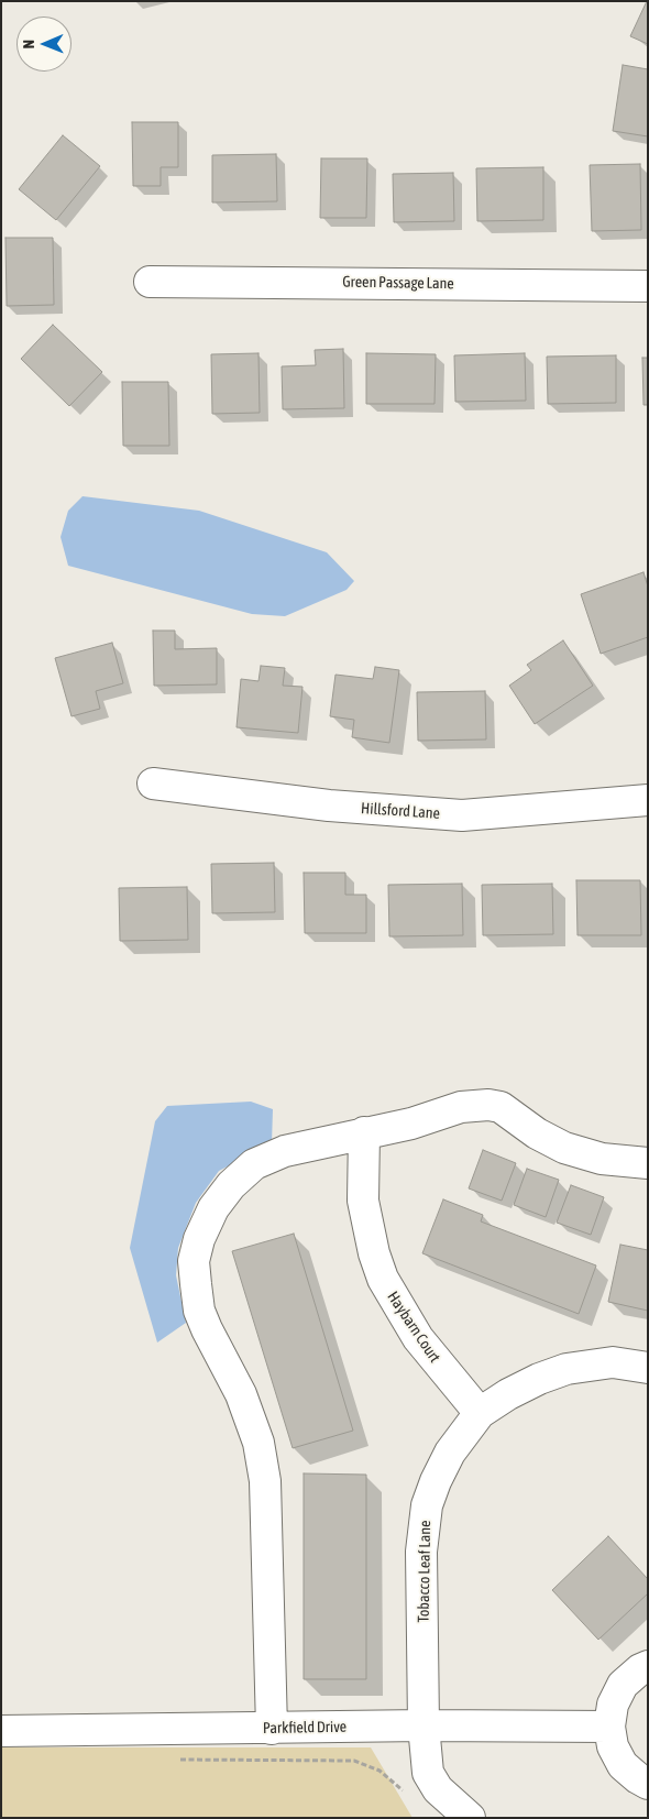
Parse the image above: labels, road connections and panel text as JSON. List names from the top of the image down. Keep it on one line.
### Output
{"streets":{"street":["Green Passage Lane","Hillsford Lane","Haybarn Court","Tobacco Leaf Lane","Parkfield Drive"]},"crossings":[["Haybarn Court","Tobacco Leaf Lane"],["Tobacco Leaf Lane","Parkfield Drive"]],"north":"left"}
